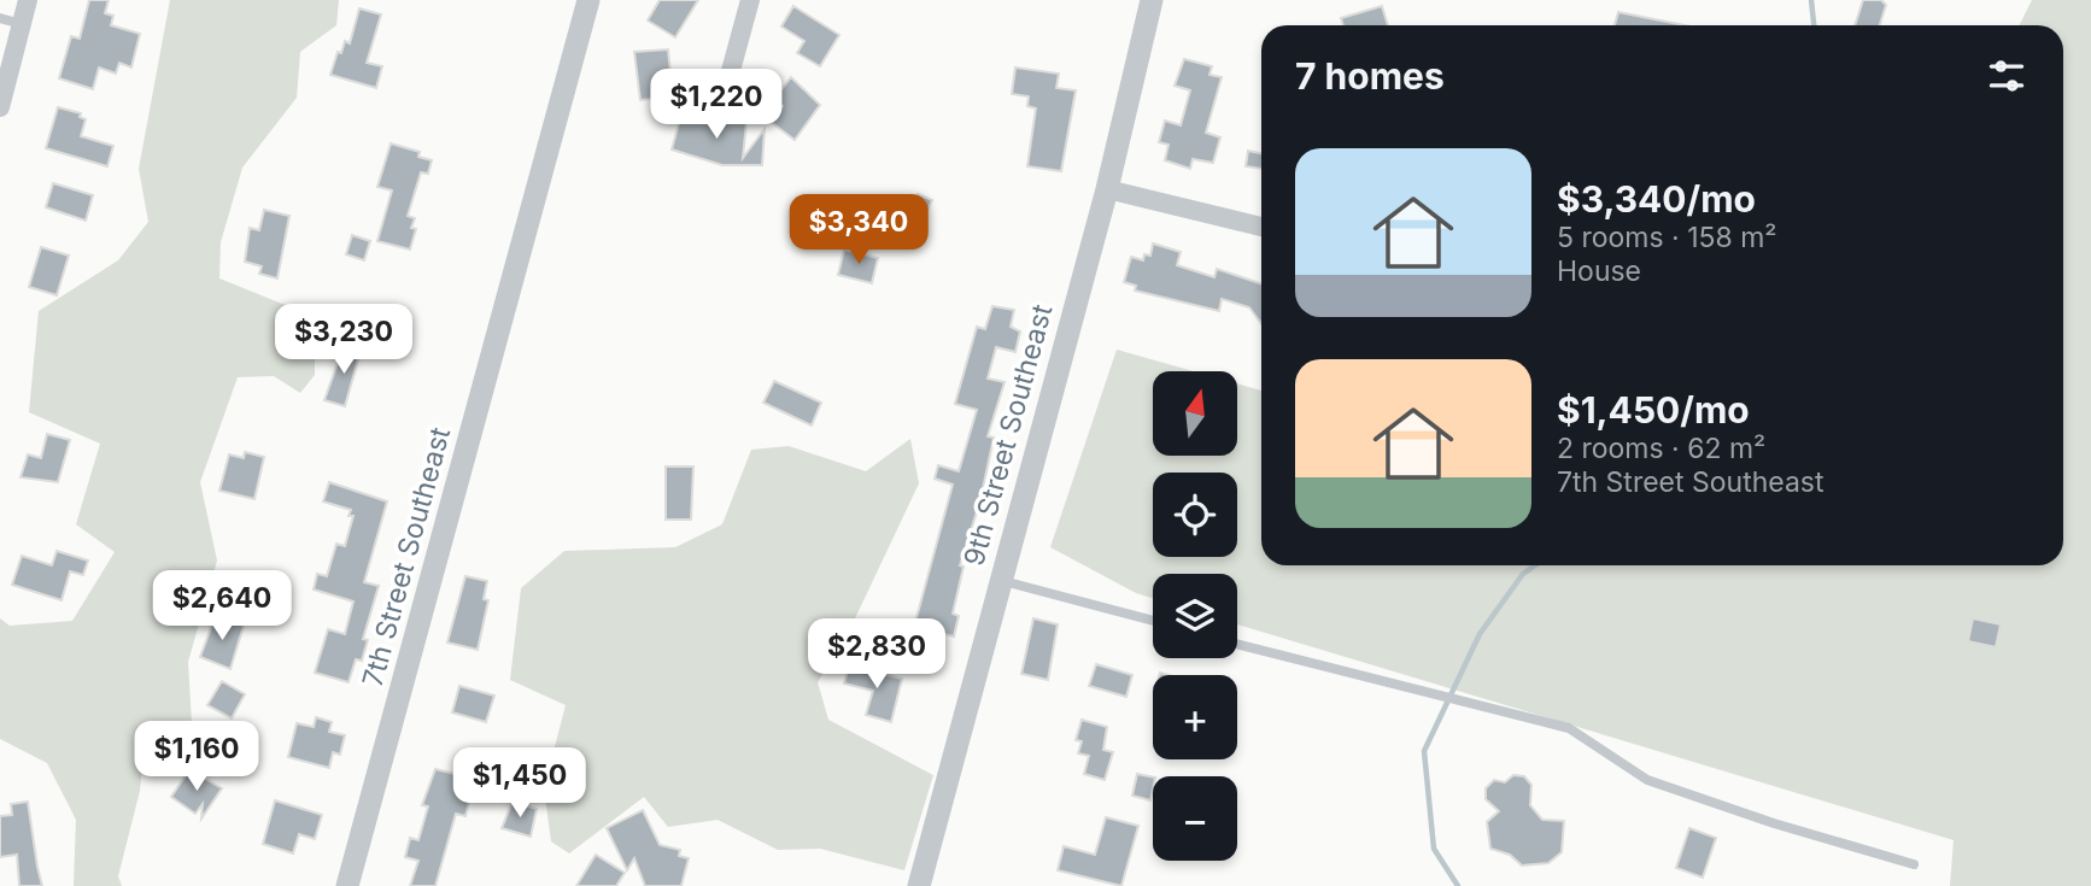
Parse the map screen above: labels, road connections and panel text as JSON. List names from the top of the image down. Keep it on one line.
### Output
{"streets":{"street":["9th Street Southeast","7th Street Southeast"]},"north":"top","page":{"heading":"7 homes","price":["$1,220","$3,340","$3,230","$2,640","$2,830","$1,160","$1,450"],"list":[{"name":"$3,340/mo","note":"5 rooms · 158 m² · House"},{"name":"$1,450/mo","note":"2 rooms · 62 m² · 7th Street Southeast"}],"map_buttons":["+","−"]}}
